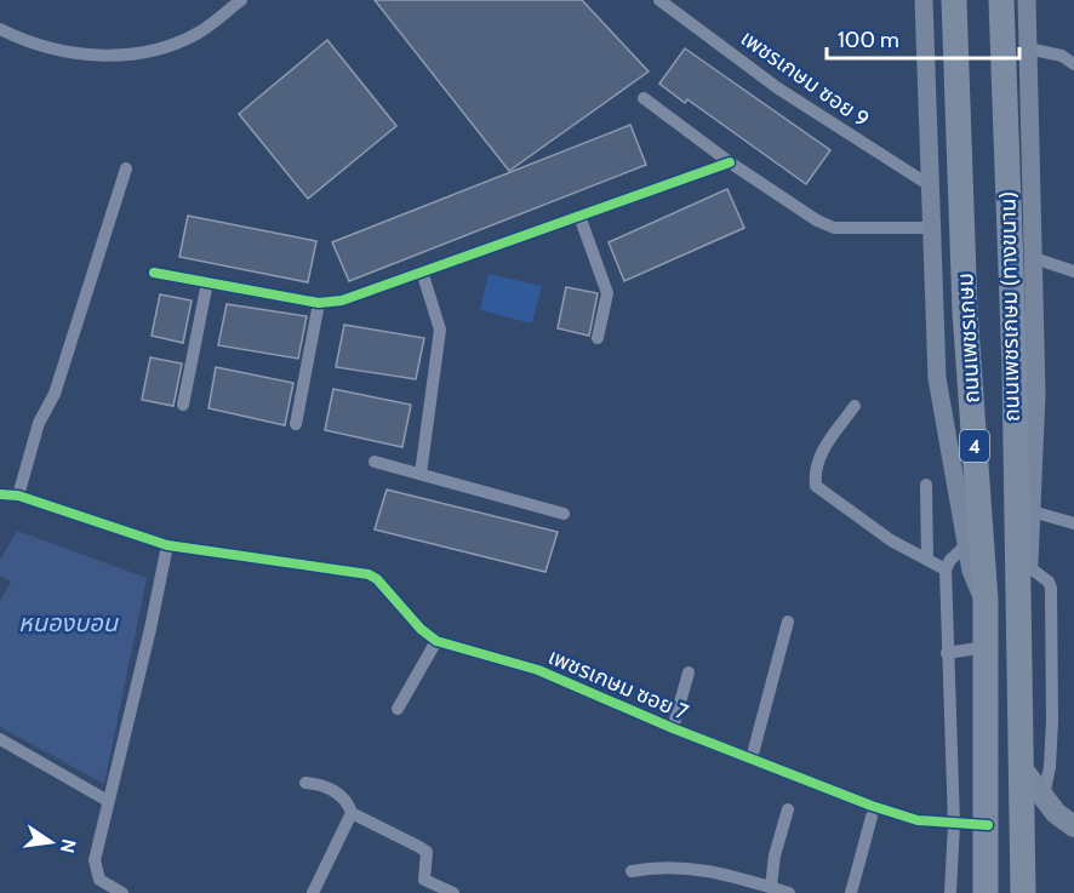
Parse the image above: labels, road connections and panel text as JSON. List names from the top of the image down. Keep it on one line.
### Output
{"streets":{"highway":["ถนนเพชรเกษม","4"],"main road":["ถนนเพชรเกษม (ทางขนาน)"],"street":["เพชรเกษม ซอย 9","เพชรเกษม ซอย 7"]},"crossings":[["เพชรเกษม ซอย 9","4"],["ถนนเพชรเกษม (ทางขนาน)","ถนนเพชรเกษม"],["ถนนเพชรเกษม","4"],["ถนนเพชรเกษม","เพชรเกษม ซอย 7"]],"water":["หนองบอน"],"scale_bar":"100 m","north":"right"}
